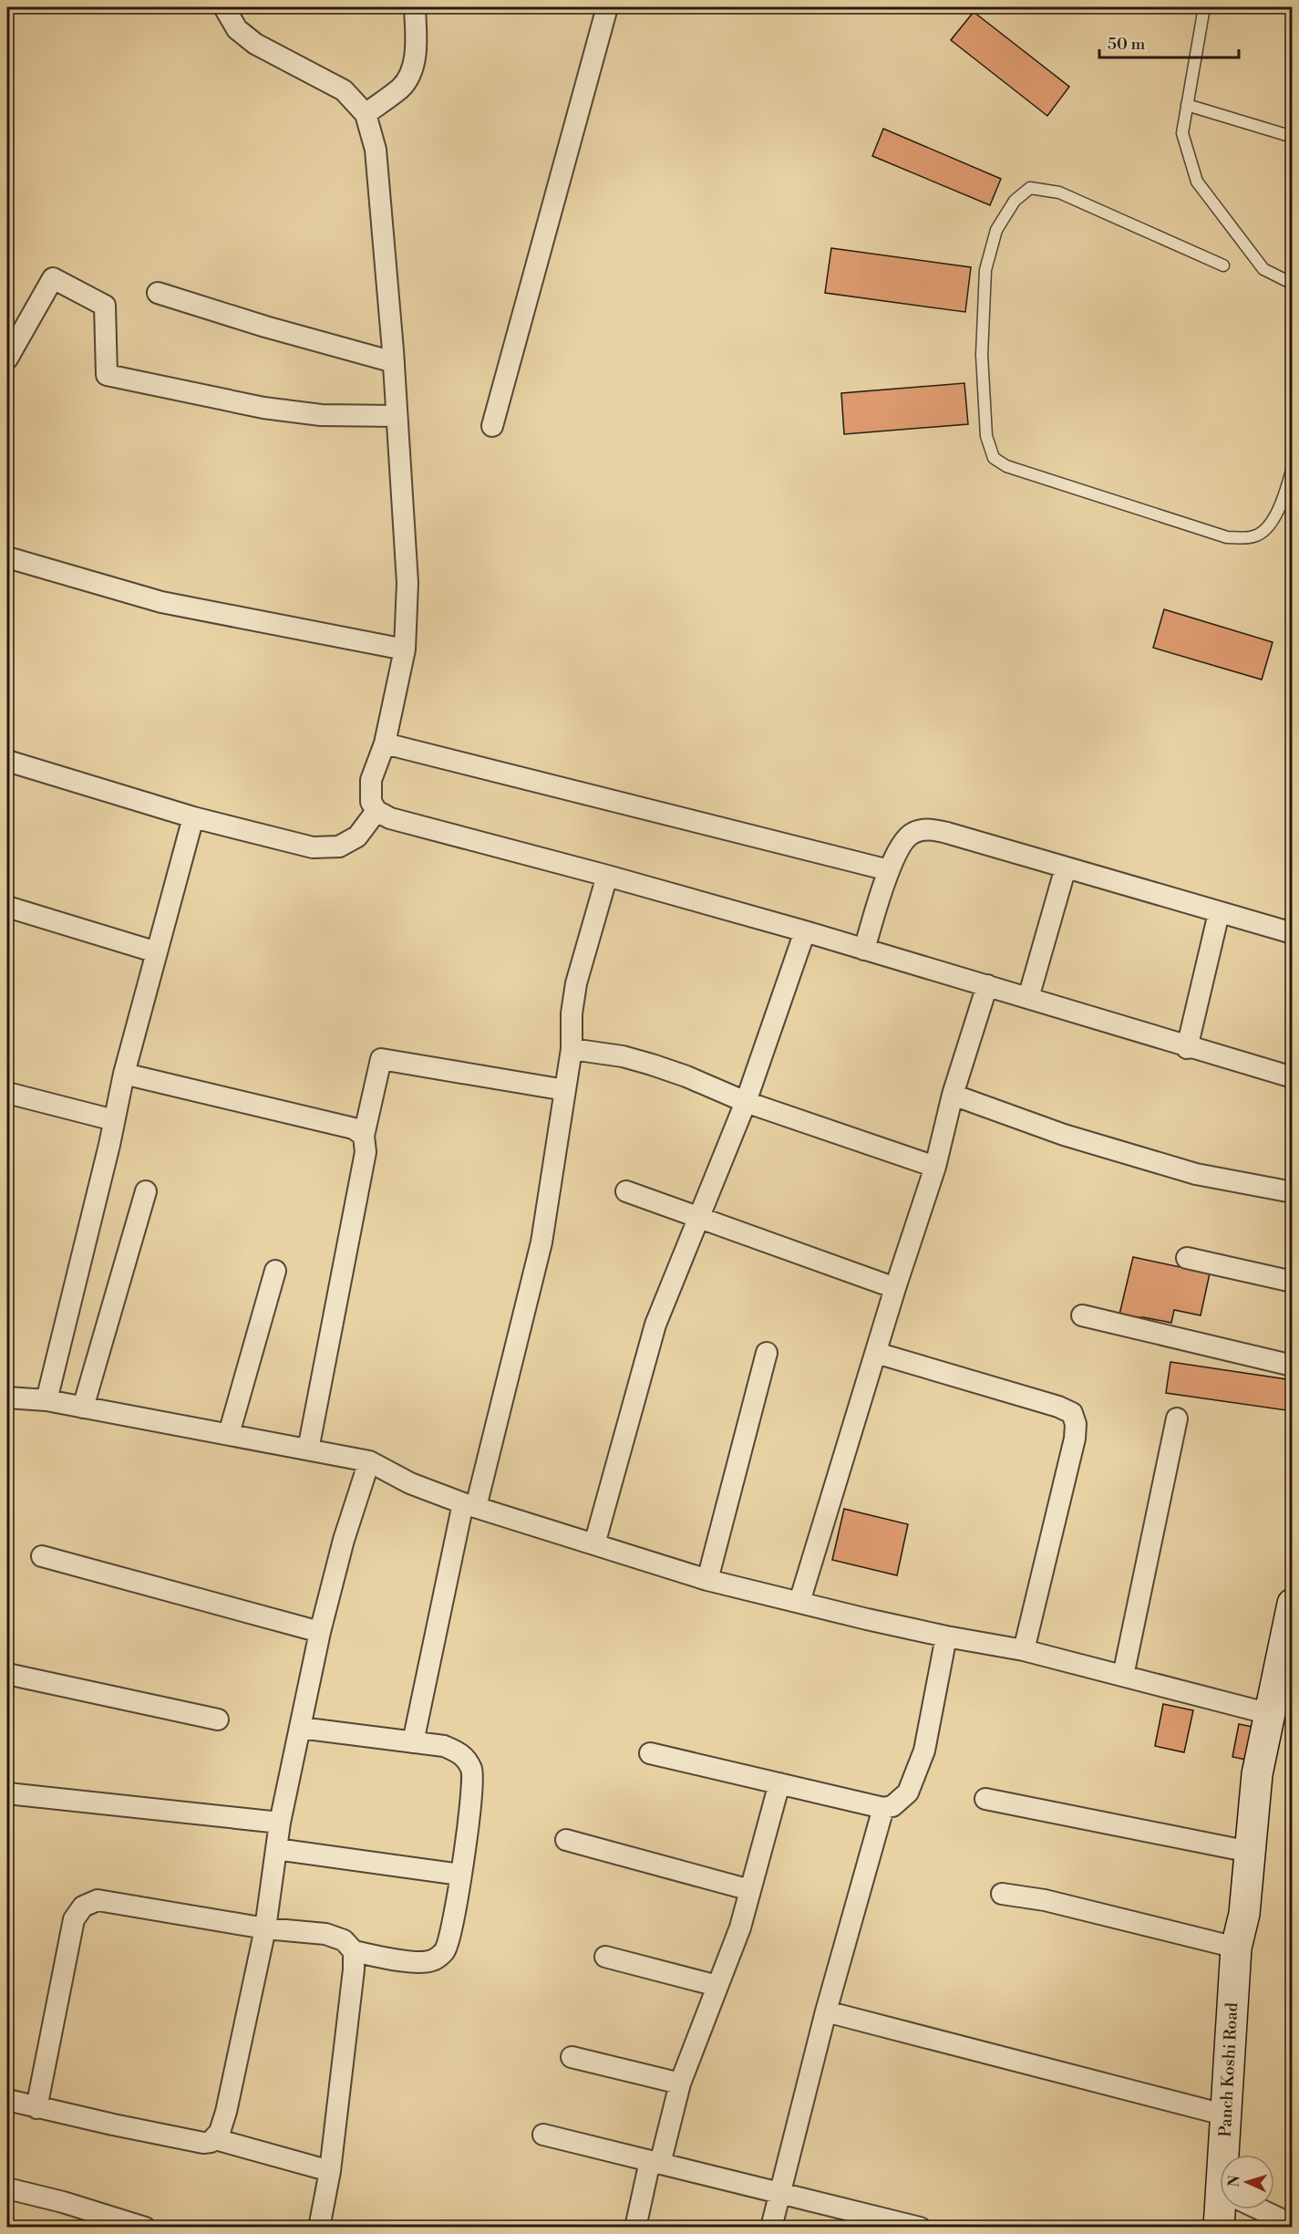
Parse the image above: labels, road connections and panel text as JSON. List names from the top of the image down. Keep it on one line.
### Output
{"streets":{"street":["Panch Koshi Road"]},"scale_bar":"50 m","north":"left"}
